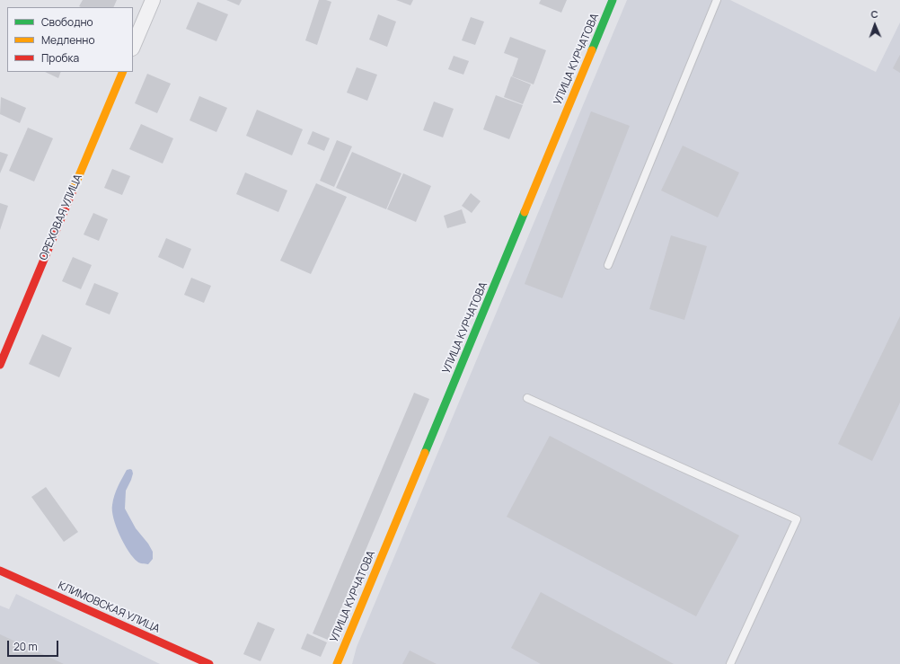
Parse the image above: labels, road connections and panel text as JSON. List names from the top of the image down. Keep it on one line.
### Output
{"streets":{"street":["УЛИЦА КУРЧАТОВА","ОРЕХОВАЯ УЛИЦА","КЛИМОВСКАЯ УЛИЦА"]},"legend":["Свободно","Медленно","Пробка"],"scale_bar":"20 m","north":"top"}
